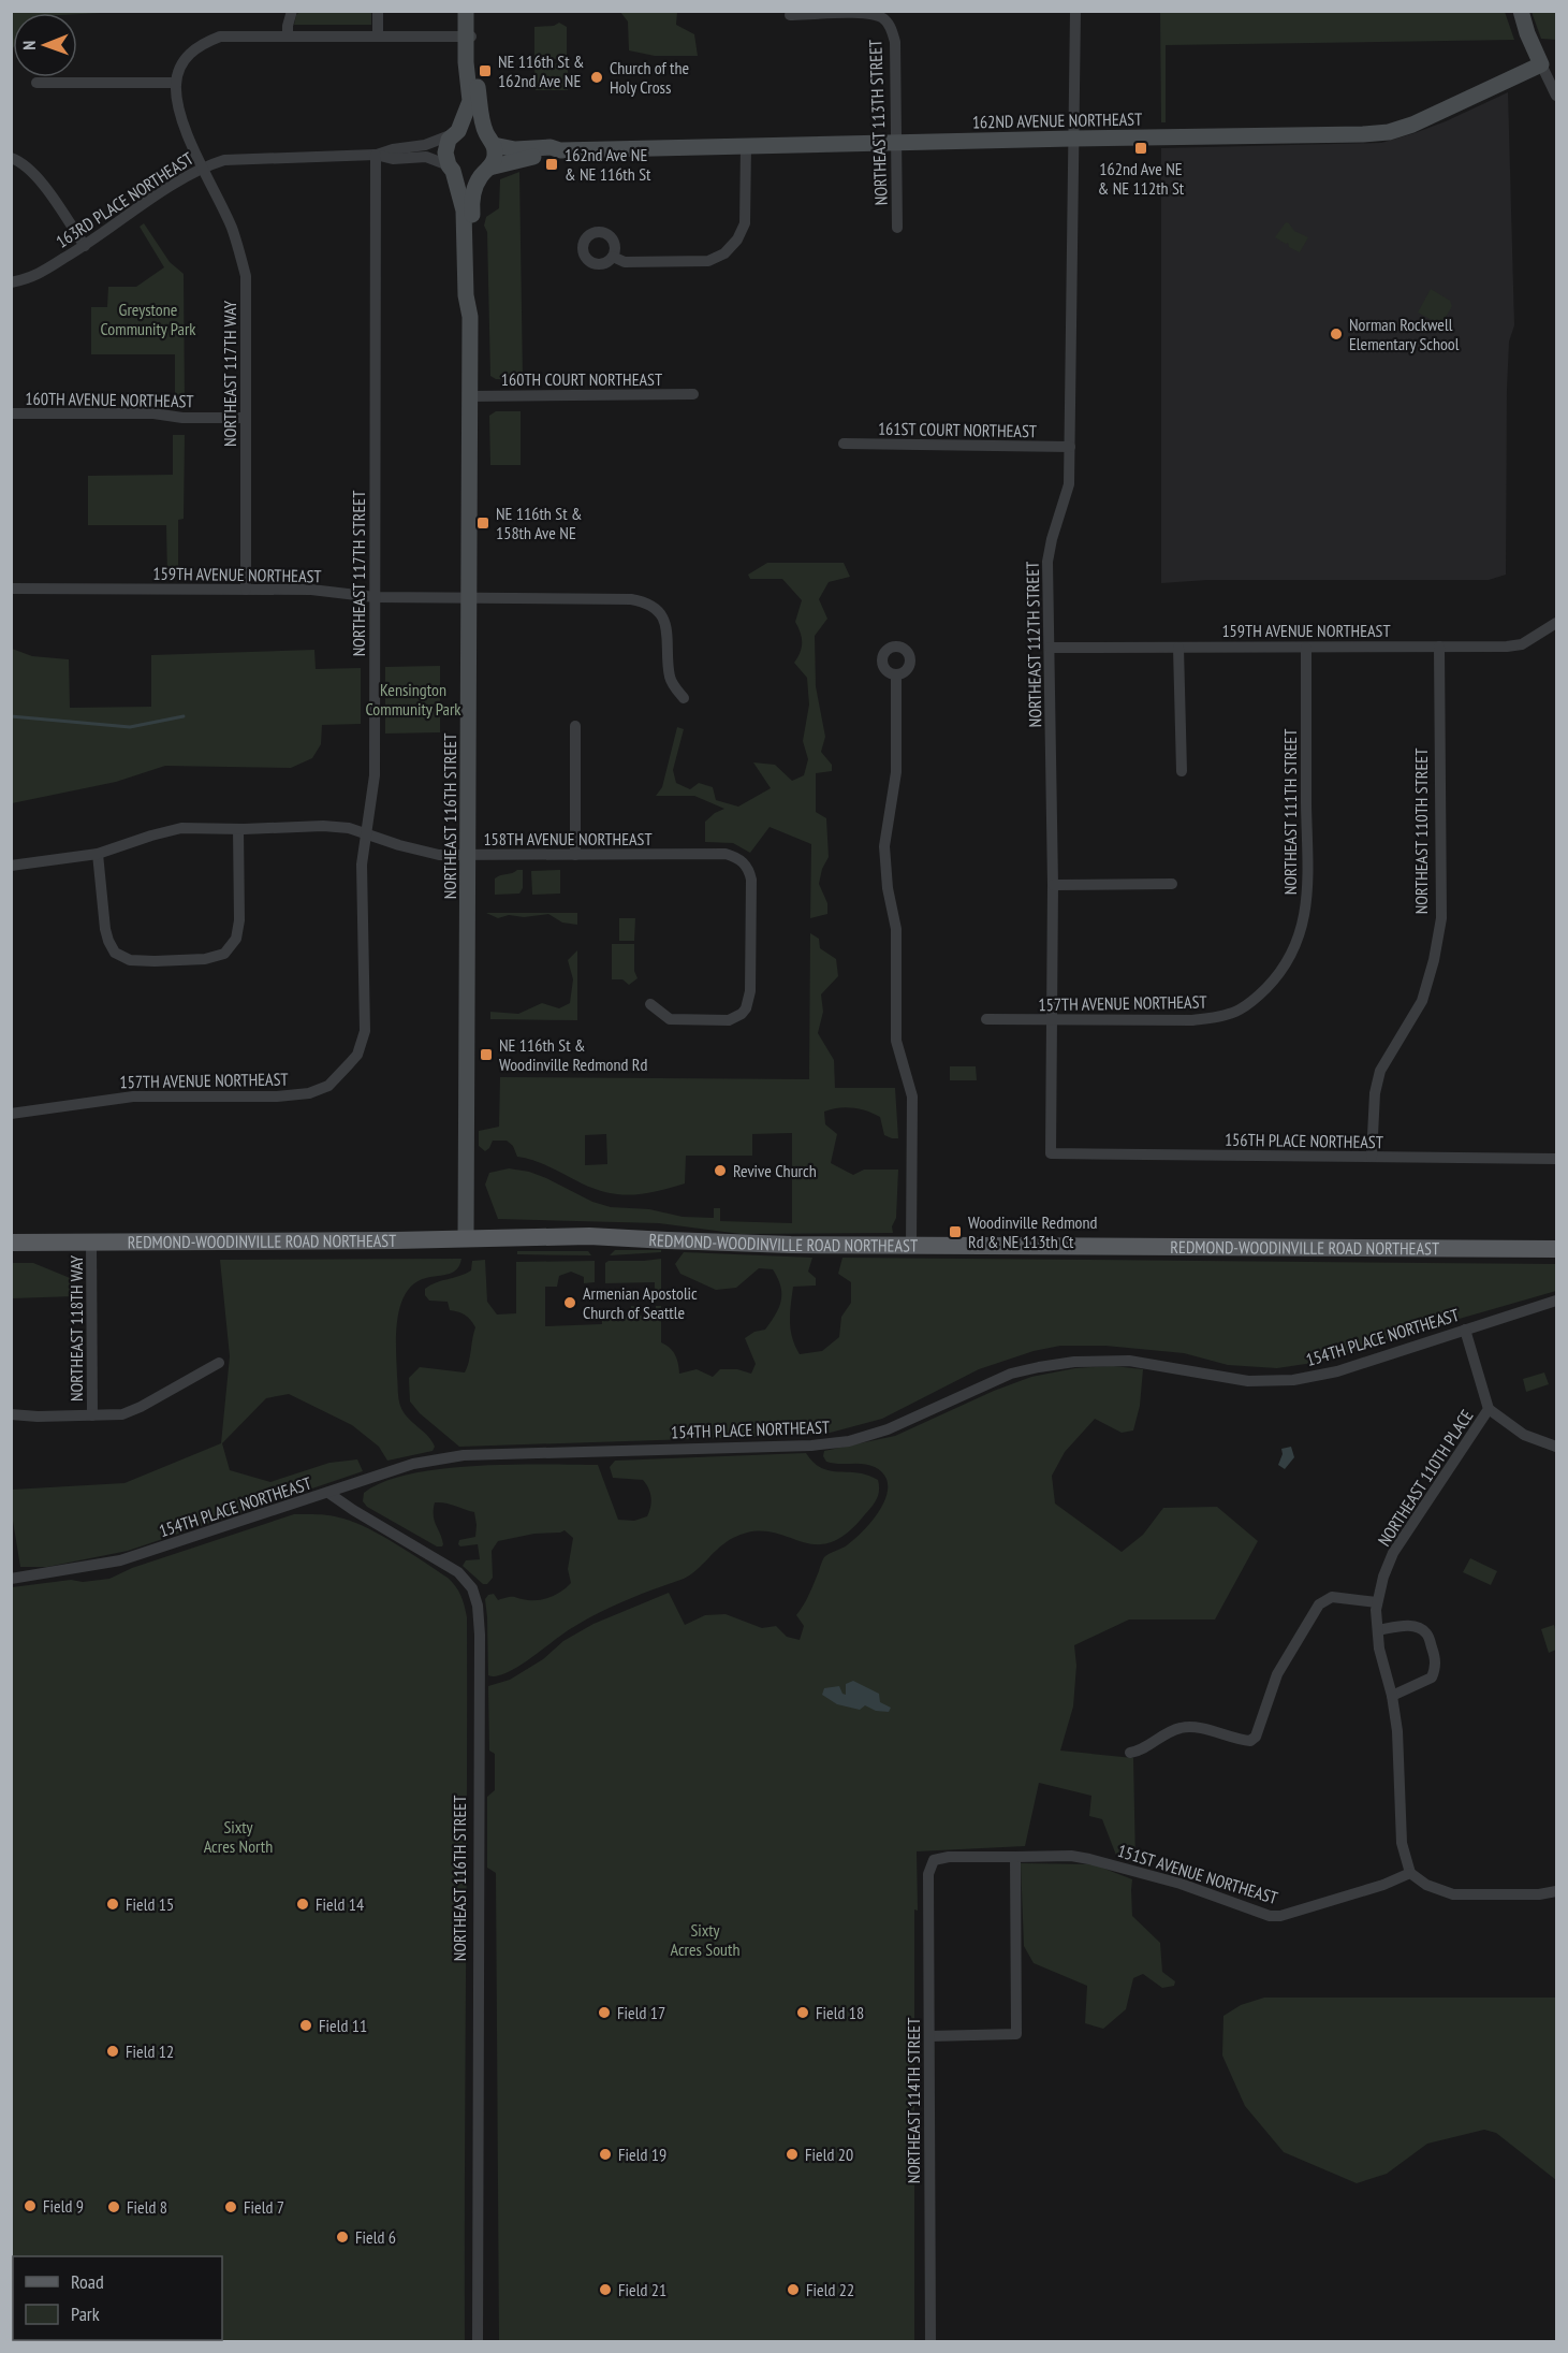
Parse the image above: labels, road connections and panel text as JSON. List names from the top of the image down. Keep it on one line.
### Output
{"streets":{"main road":["REDMOND-WOODINVILLE ROAD NORTHEAST"],"street":["162ND AVENUE NORTHEAST","NORTHEAST 113TH STREET","163RD PLACE NORTHEAST","NORTHEAST 117TH WAY","160TH COURT NORTHEAST","160TH AVENUE NORTHEAST","161ST COURT NORTHEAST","NORTHEAST 117TH STREET","159TH AVENUE NORTHEAST","NORTHEAST 112TH STREET","NORTHEAST 111TH STREET","NORTHEAST 116TH STREET","NORTHEAST 110TH STREET","158TH AVENUE NORTHEAST","157TH AVENUE NORTHEAST","156TH PLACE NORTHEAST","NORTHEAST 118TH WAY","154TH PLACE NORTHEAST","NORTHEAST 110TH PLACE","151ST AVENUE NORTHEAST","NORTHEAST 114TH STREET"]},"crossings":[["162ND AVENUE NORTHEAST","NORTHEAST 113TH STREET"],["162ND AVENUE NORTHEAST","163RD PLACE NORTHEAST"],["162ND AVENUE NORTHEAST","NORTHEAST 112TH STREET"],["162ND AVENUE NORTHEAST","NORTHEAST 116TH STREET"],["163RD PLACE NORTHEAST","NORTHEAST 117TH WAY"],["163RD PLACE NORTHEAST","NORTHEAST 117TH STREET"],["163RD PLACE NORTHEAST","NORTHEAST 116TH STREET"],["NORTHEAST 117TH WAY","160TH AVENUE NORTHEAST"],["NORTHEAST 117TH WAY","159TH AVENUE NORTHEAST"],["160TH COURT NORTHEAST","NORTHEAST 116TH STREET"],["161ST COURT NORTHEAST","NORTHEAST 112TH STREET"],["NORTHEAST 117TH STREET","159TH AVENUE NORTHEAST"],["NORTHEAST 117TH STREET","158TH AVENUE NORTHEAST"],["NORTHEAST 117TH STREET","157TH AVENUE NORTHEAST"],["159TH AVENUE NORTHEAST","NORTHEAST 112TH STREET"],["159TH AVENUE NORTHEAST","NORTHEAST 111TH STREET"],["159TH AVENUE NORTHEAST","NORTHEAST 116TH STREET"],["159TH AVENUE NORTHEAST","NORTHEAST 110TH STREET"],["NORTHEAST 112TH STREET","157TH AVENUE NORTHEAST"],["NORTHEAST 112TH STREET","156TH PLACE NORTHEAST"],["NORTHEAST 111TH STREET","157TH AVENUE NORTHEAST"],["NORTHEAST 116TH STREET","158TH AVENUE NORTHEAST"],["NORTHEAST 116TH STREET","REDMOND-WOODINVILLE ROAD NORTHEAST"],["NORTHEAST 116TH STREET","154TH PLACE NORTHEAST"],["NORTHEAST 110TH STREET","156TH PLACE NORTHEAST"],["REDMOND-WOODINVILLE ROAD NORTHEAST","NORTHEAST 118TH WAY"],["154TH PLACE NORTHEAST","NORTHEAST 110TH PLACE"],["NORTHEAST 110TH PLACE","151ST AVENUE NORTHEAST"],["151ST AVENUE NORTHEAST","NORTHEAST 114TH STREET"]],"parks":["Greystone Community Park","Kensington Community Park","Sixty Acres North","Sixty Acres South"],"places":{"transit":["NE 116th St & 162nd Ave NE","162nd Ave NE & NE 112th St","162nd Ave NE & NE 116th St","NE 116th St & 158th Ave NE","NE 116th St & Woodinville Redmond Rd","Woodinville Redmond Rd & NE 113th Ct"],"other":["Church of the Holy Cross","Norman Rockwell Elementary School","Revive Church","Armenian Apostolic Church of Seattle","Field 15","Field 14","Field 17","Field 18","Field 11","Field 12","Field 19","Field 20","Field 9","Field 8","Field 7","Field 6","Field 21","Field 22"]},"legend":["Road","Park"],"north":"left"}
